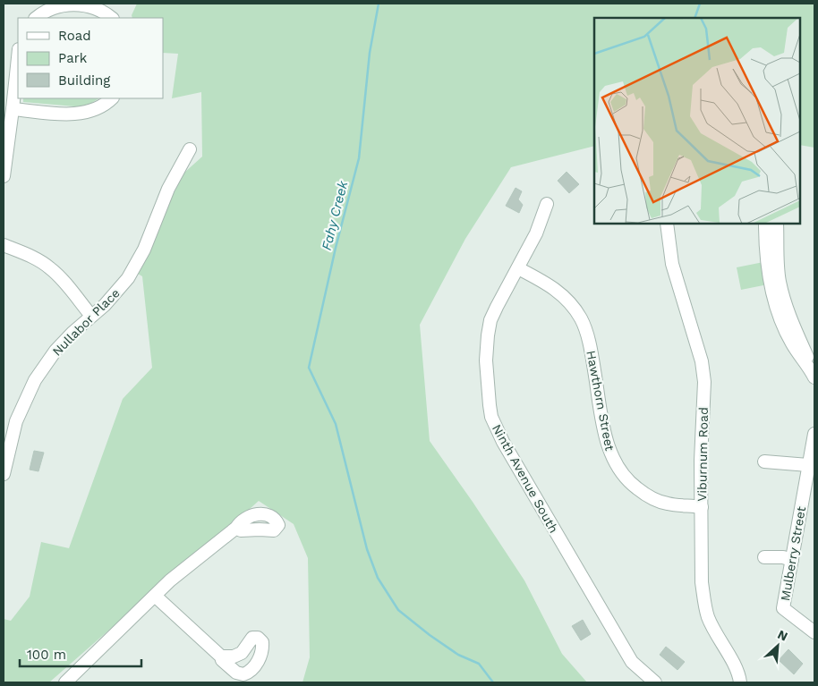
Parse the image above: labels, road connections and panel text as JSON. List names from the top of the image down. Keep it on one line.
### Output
{"streets":{"street":["Nullabor Place","Hawthorn Street","Viburnum Road","Ninth Avenue South","Mulberry Street"]},"crossings":[["Hawthorn Street","Viburnum Road"],["Hawthorn Street","Ninth Avenue South"]],"water":["Fahy Creek"],"legend":["Road","Park","Building"],"scale_bar":"100 m","north":"top right"}
